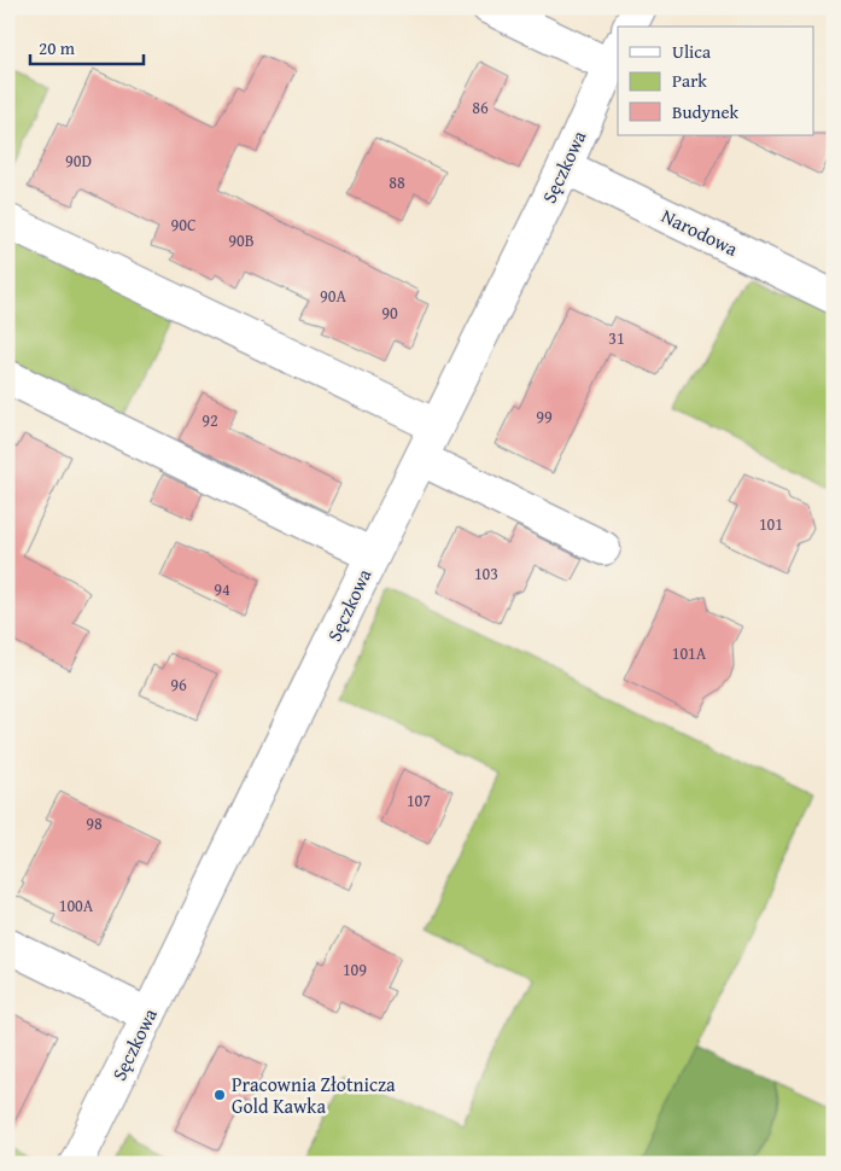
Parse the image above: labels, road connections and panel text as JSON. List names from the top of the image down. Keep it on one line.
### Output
{"streets":{"street":["Sęczkowa","Narodowa"]},"crossings":[["Sęczkowa","Narodowa"]],"places":["Pracownia Złotnicza Gold Kawka"],"house_numbers":["86","90D","88","90C","90B","90A","90","31","99","92","101","103","94","101A","96","107","98","100A","109"],"legend":["Ulica","Park","Budynek"],"scale_bar":"20 m"}
